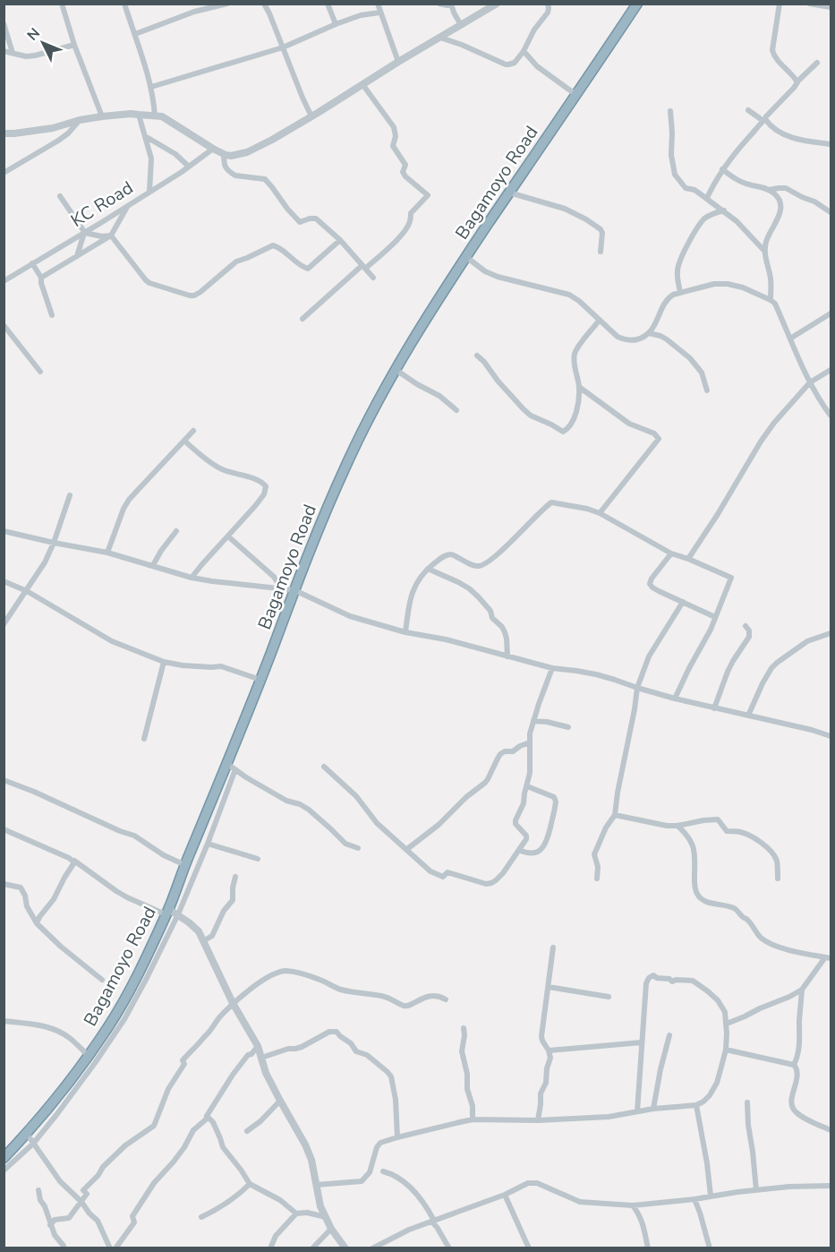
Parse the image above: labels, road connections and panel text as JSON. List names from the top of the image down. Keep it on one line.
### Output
{"streets":{"highway":["Bagamoyo Road"],"street":["KC Road"]},"north":"top left"}
